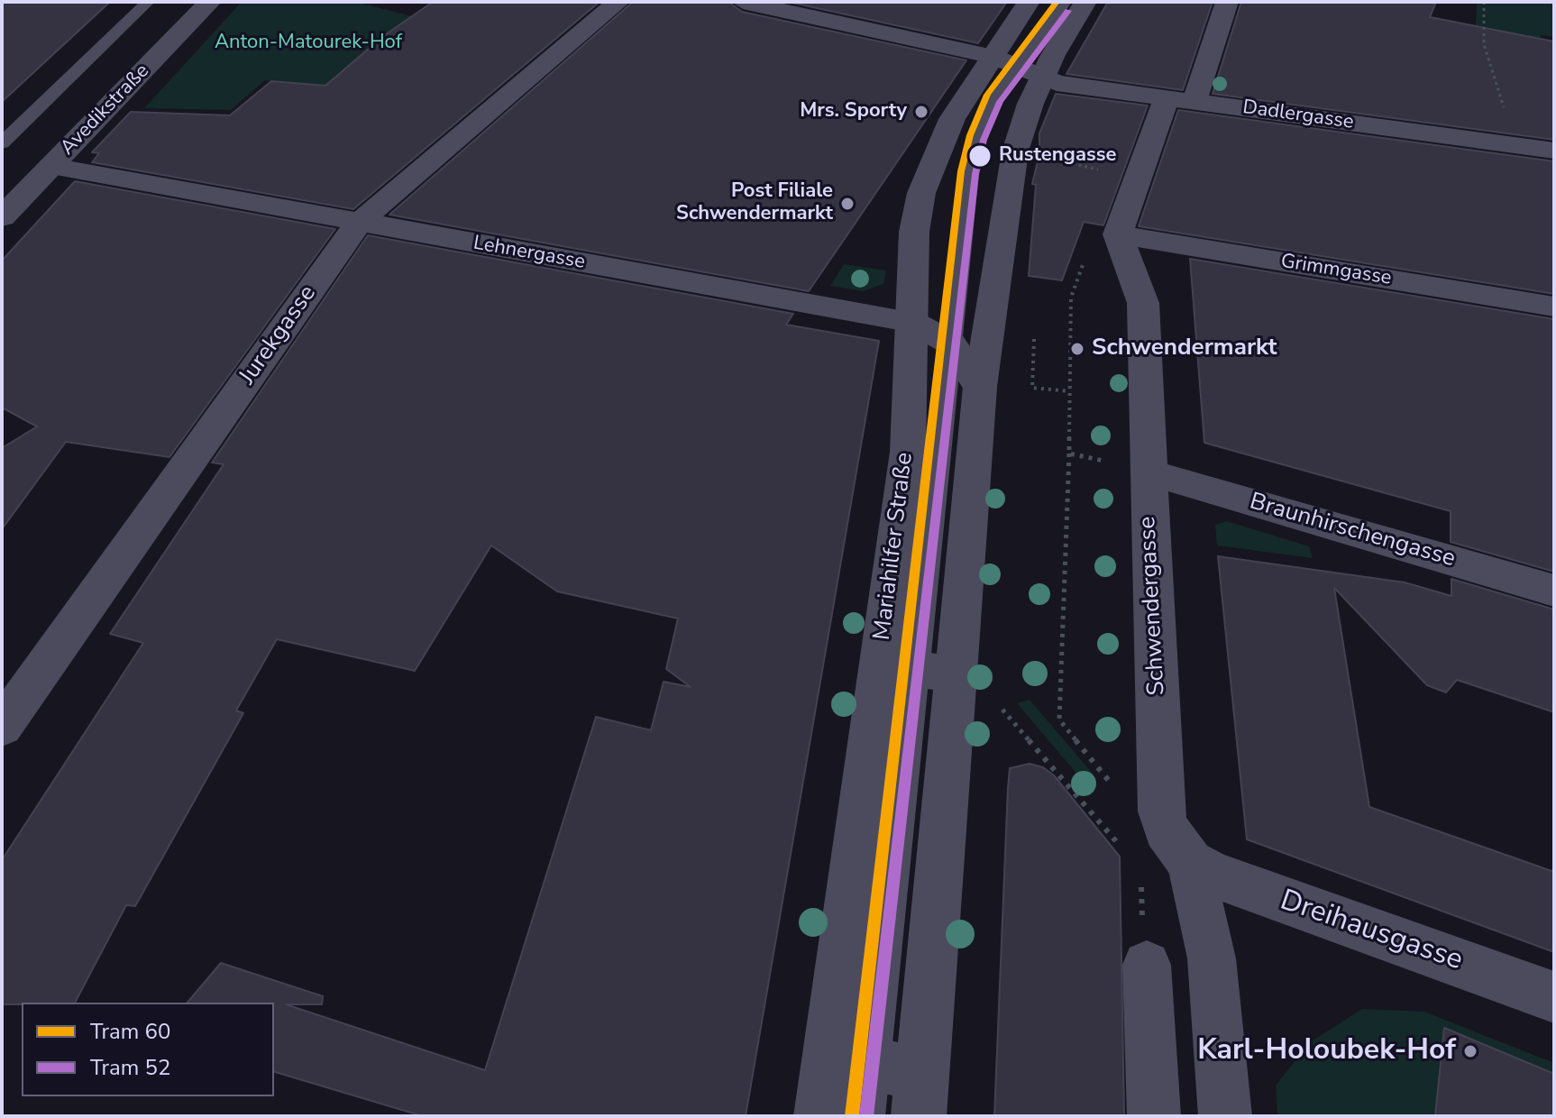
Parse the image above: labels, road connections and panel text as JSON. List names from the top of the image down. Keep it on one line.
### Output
{"streets":{"street":["Avedikstraße","Dadlergasse","Lehnergasse","Grimmgasse","Jurekgasse","Braunhirschengasse","Mariahilfer Straße","Schwendergasse","Dreihausgasse"]},"crossings":[["Avedikstraße","Lehnergasse"],["Dadlergasse","Mariahilfer Straße"],["Lehnergasse","Jurekgasse"],["Lehnergasse","Mariahilfer Straße"],["Grimmgasse","Schwendergasse"],["Braunhirschengasse","Schwendergasse"],["Schwendergasse","Dreihausgasse"]],"parks":["Anton-Matourek-Hof"],"places":["Mrs. Sporty","Rustengasse","Post Filiale Schwendermarkt","Schwendermarkt","Karl-Holoubek-Hof"],"lines":["tram line 60","tram line 52"],"legend":["Tram 60","Tram 52"]}
